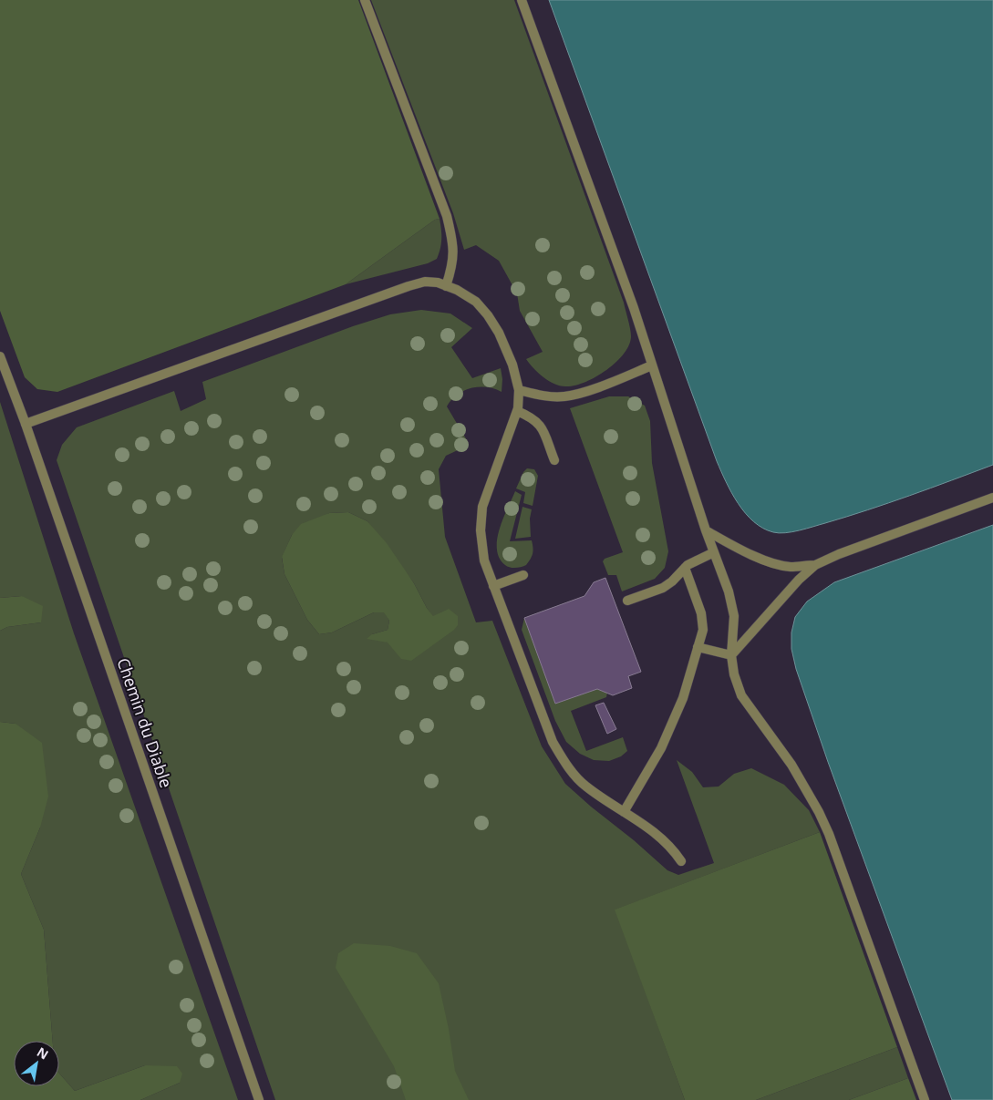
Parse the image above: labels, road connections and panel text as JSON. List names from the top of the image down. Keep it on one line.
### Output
{"streets":{"street":["Chemin du Diable"]},"north":"top right"}
